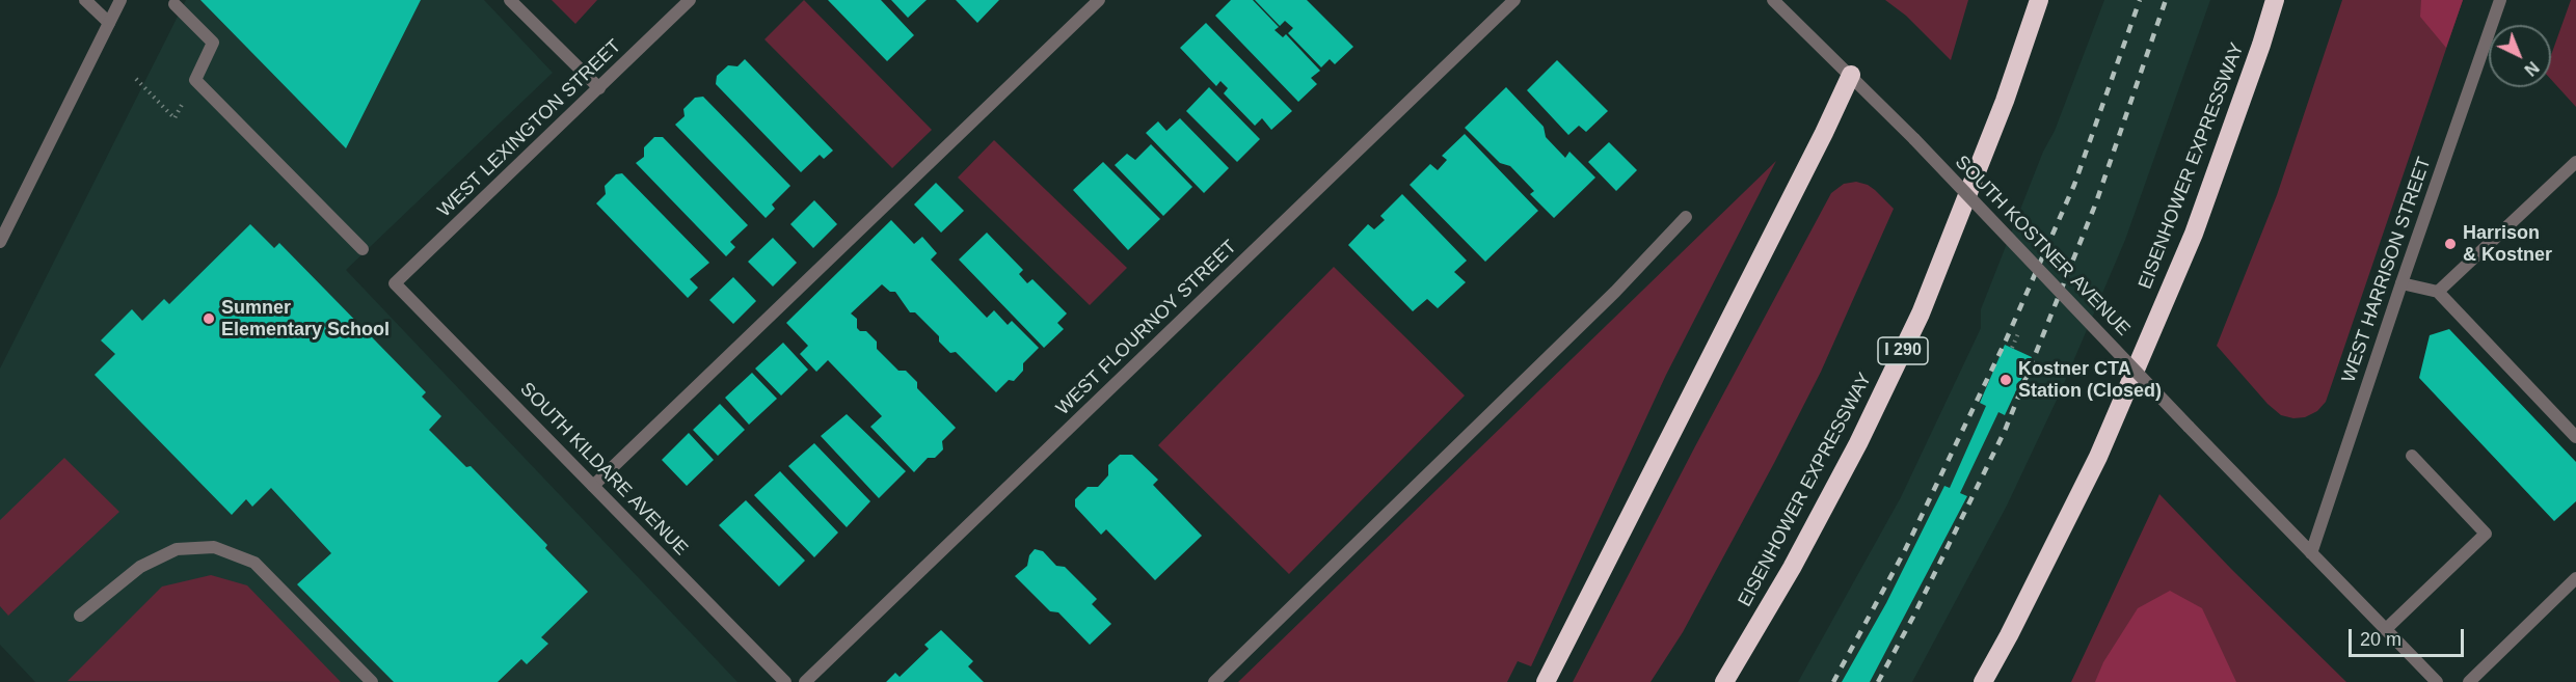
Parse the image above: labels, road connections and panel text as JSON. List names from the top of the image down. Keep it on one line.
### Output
{"streets":{"highway":["EISENHOWER EXPRESSWAY","I 290"],"street":["WEST LEXINGTON STREET","SOUTH KOSTNER AVENUE","WEST HARRISON STREET","WEST FLOURNOY STREET","SOUTH KILDARE AVENUE"]},"crossings":[["WEST LEXINGTON STREET","SOUTH KILDARE AVENUE"],["SOUTH KOSTNER AVENUE","WEST HARRISON STREET"]],"places":["Harrison & Kostner","Sumner Elementary School","Kostner CTA Station (Closed)"],"scale_bar":"20 m","north":"bottom right"}
